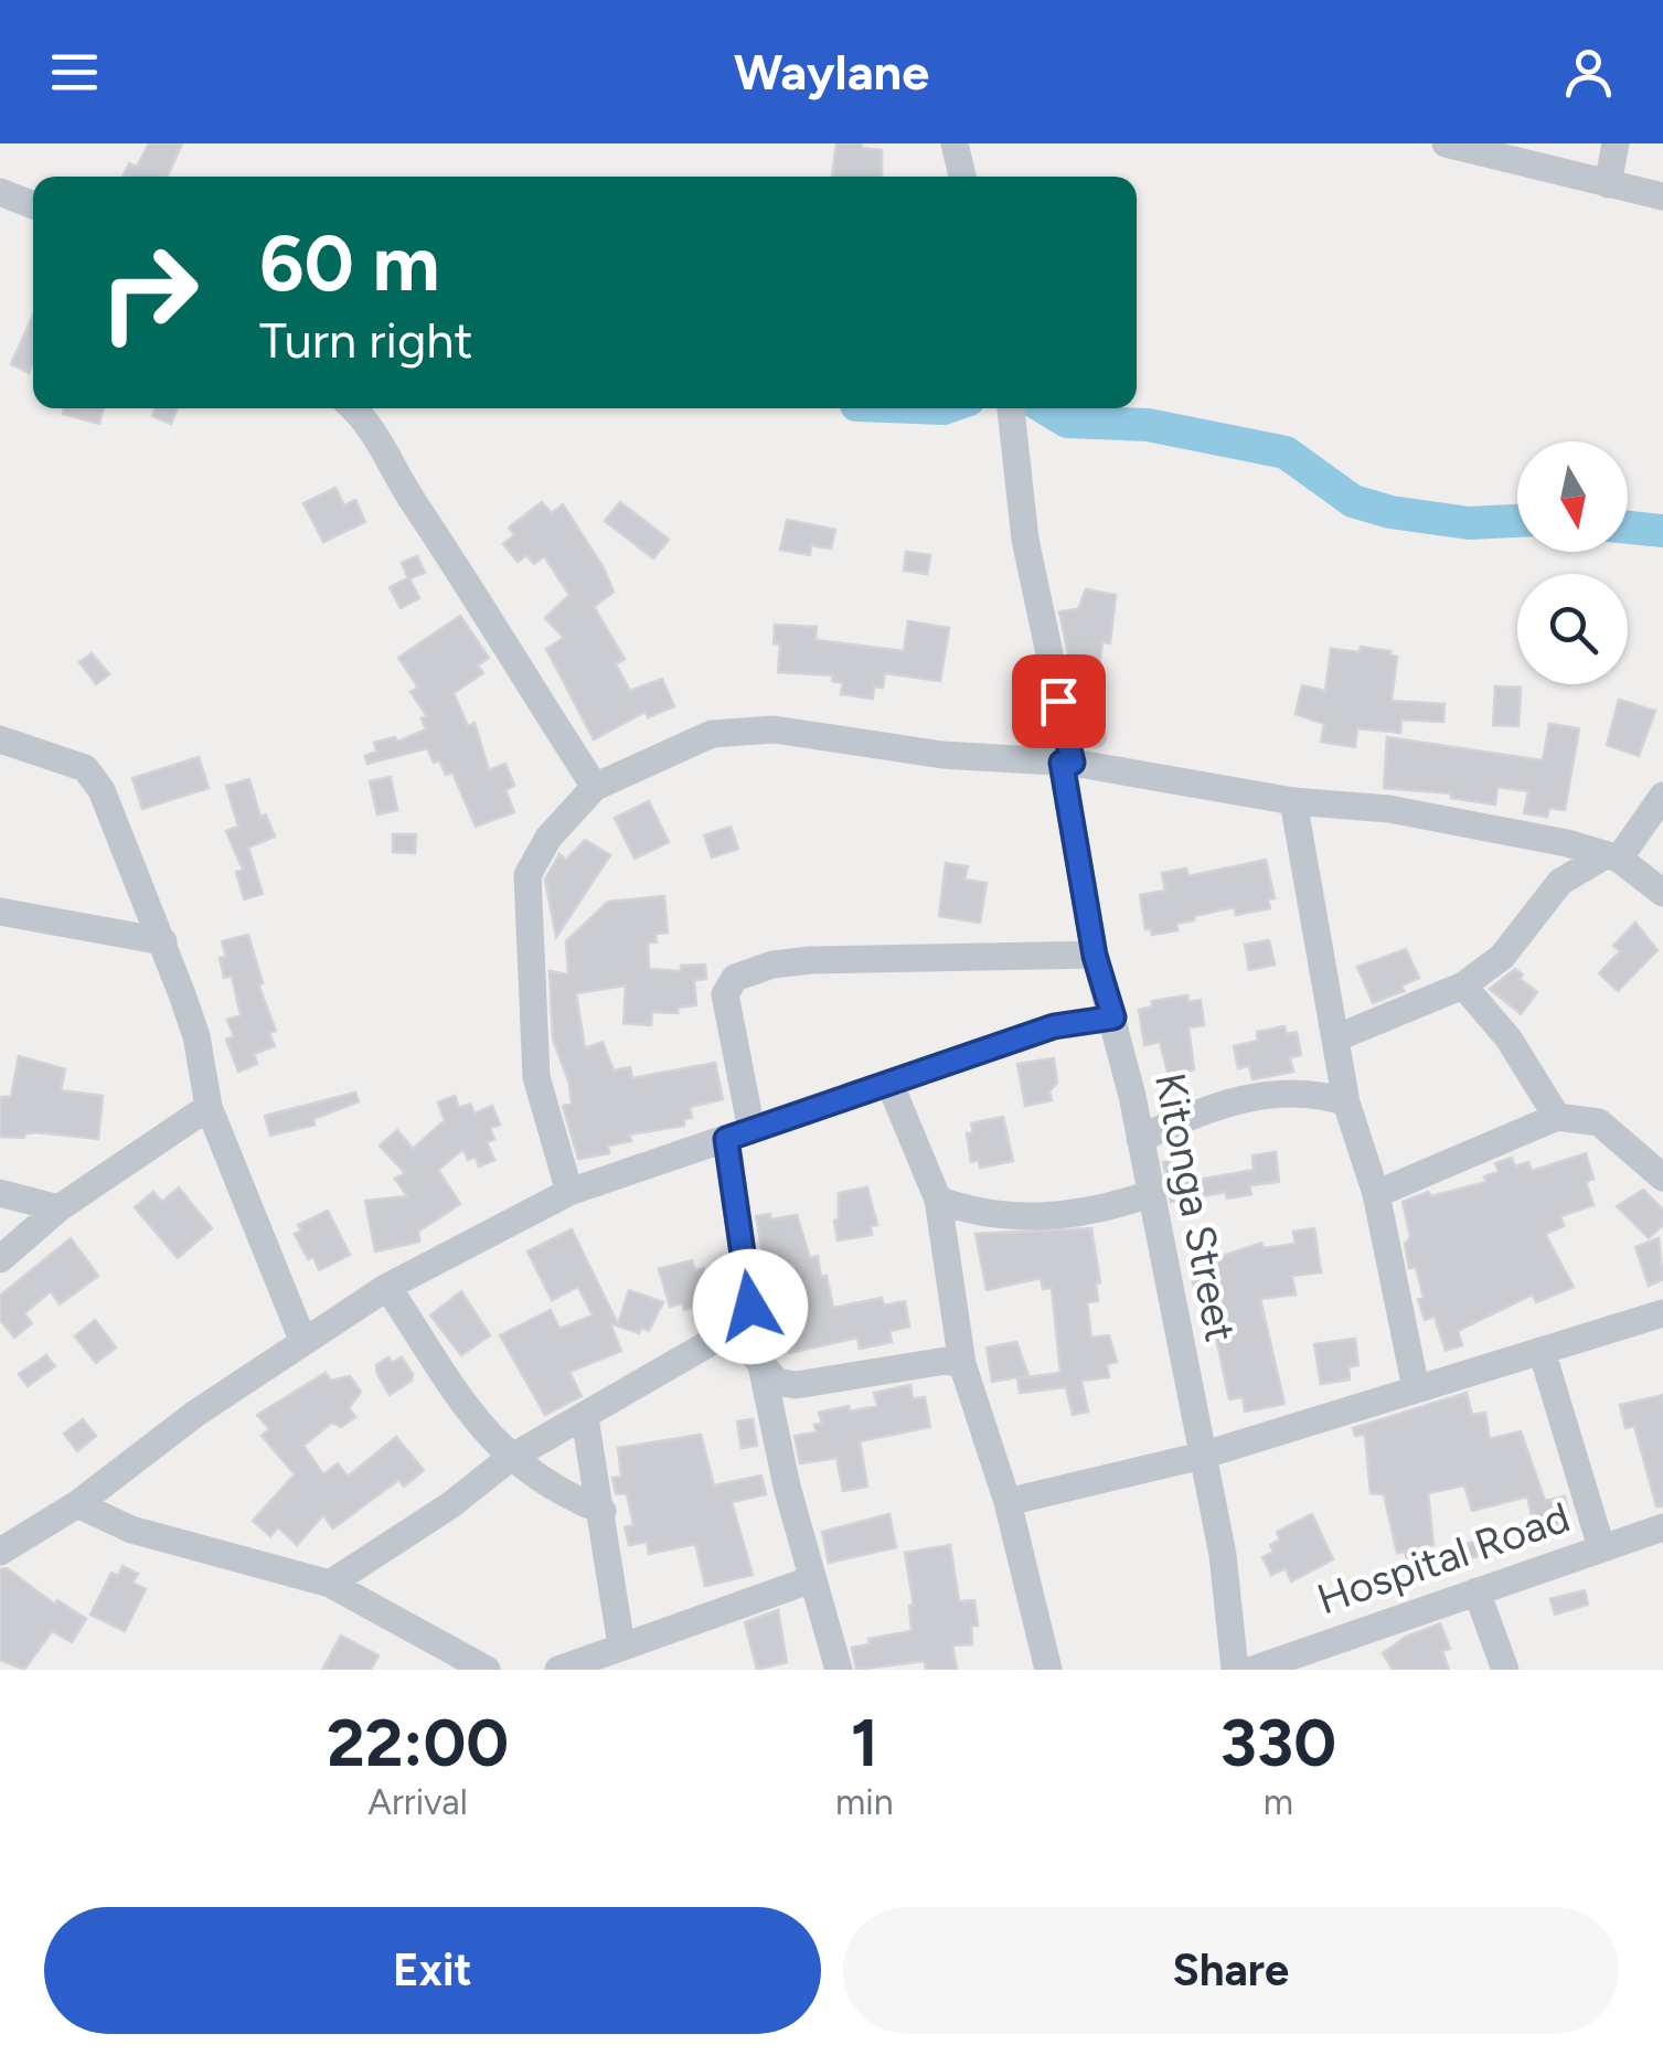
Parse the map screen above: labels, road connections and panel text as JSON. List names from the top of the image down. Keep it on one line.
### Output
{"streets":{"street":["Kitonga Street","Hospital Road"]},"north":"bottom","page":{"header":"Waylane","turn":["60 m","Turn right"],"eta":["22:00","Arrival","1","min","330","m"],"buttons":["Exit","Share"]}}
